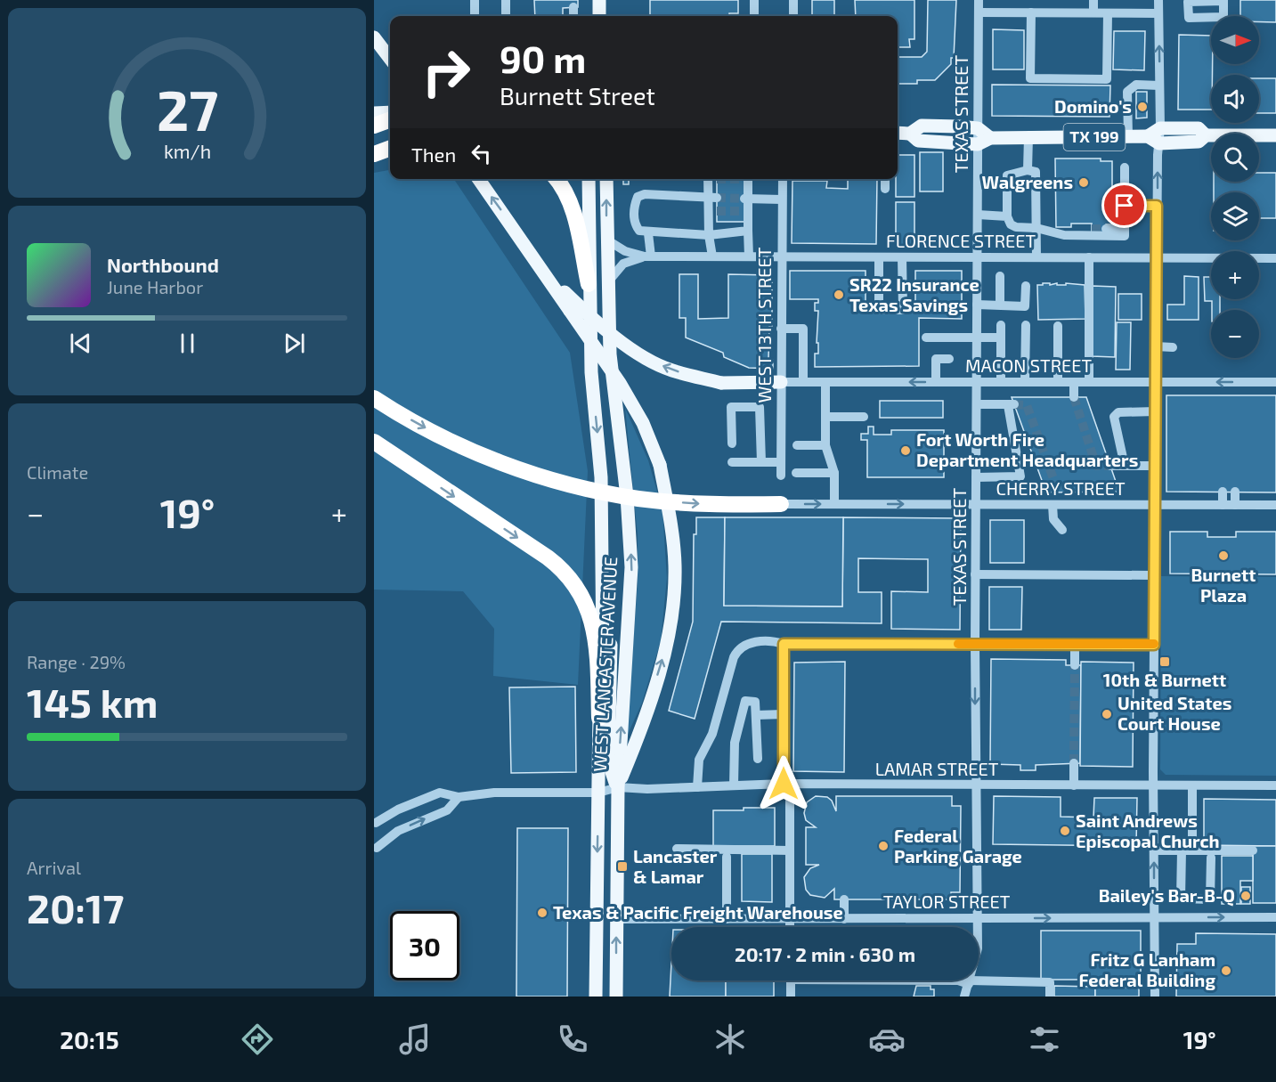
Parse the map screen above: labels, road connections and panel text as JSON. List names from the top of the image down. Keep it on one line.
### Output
{"streets":{"main road":["TX 199","WEST LANCASTER AVENUE"],"street":["TEXAS STREET","FLORENCE STREET","WEST 13TH STREET","MACON STREET","CHERRY STREET","LAMAR STREET","TAYLOR STREET"]},"crossings":[["TEXAS STREET","TX 199"],["TEXAS STREET","FLORENCE STREET"],["TEXAS STREET","MACON STREET"],["TEXAS STREET","CHERRY STREET"],["TEXAS STREET","LAMAR STREET"],["TEXAS STREET","TAYLOR STREET"],["FLORENCE STREET","WEST 13TH STREET"],["FLORENCE STREET","WEST LANCASTER AVENUE"],["WEST 13TH STREET","MACON STREET"],["WEST LANCASTER AVENUE","LAMAR STREET"],["WEST LANCASTER AVENUE","TAYLOR STREET"]],"one_way":["MACON STREET","TAYLOR STREET"],"places":{"other":["Domino's","Walgreens","SR22 Insurance Texas Savings","Fort Worth Fire Department Headquarters","Burnett Plaza","United States Court House","Saint Andrews Episcopal Church","Federal Parking Garage","Bailey's Bar-B-Q","Texas & Pacific Freight Warehouse","Fritz G Lanham Federal Building"],"transit":["10th & Burnett","Lancaster & Lamar"]},"north":"right","page":{"map_buttons":["+","−"],"turn":["90 m","Burnett Street"],"then":"Then","song":["Northbound","June Harbor"],"tile":["Climate",["Range · 29%","145 km"],["Arrival","20:17"]],"heat":["−","19°","+"],"limit":"30","trip":"20:17 · 2 min · 630 m","tabs":["20:15","19°"],"gauge":["27","km/h"]}}
